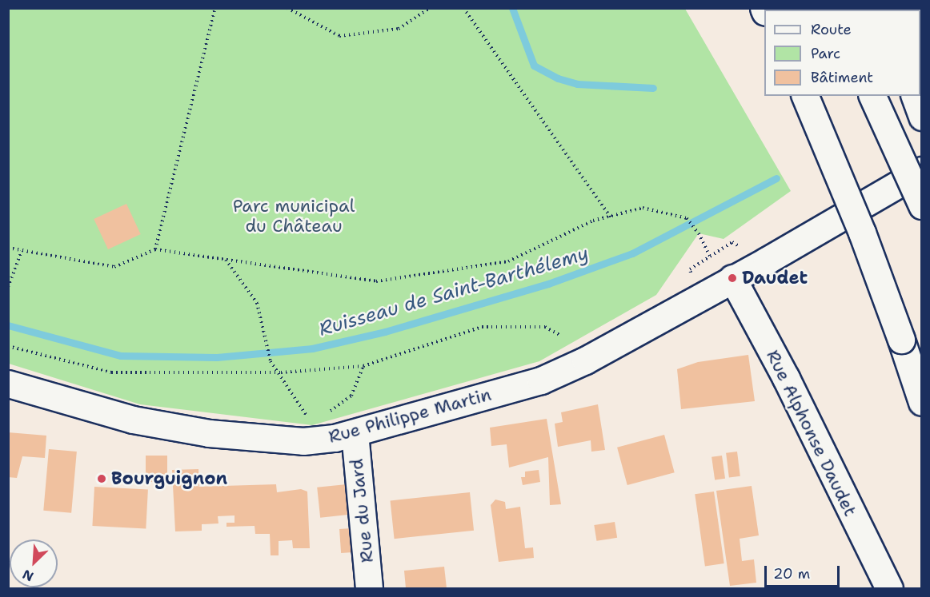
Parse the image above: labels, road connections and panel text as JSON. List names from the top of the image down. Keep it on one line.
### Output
{"streets":{"main road":["Rue Philippe Martin","Rue Alphonse Daudet","Rue du Jard"]},"crossings":[["Rue Philippe Martin","Rue Alphonse Daudet"],["Rue Philippe Martin","Rue du Jard"]],"water":["Ruisseau de Saint-Barthélemy"],"parks":["Parc municipal du Château"],"places":["Daudet","Bourguignon"],"legend":["Route","Parc","Bâtiment"],"scale_bar":"20 m","north":"bottom left"}
